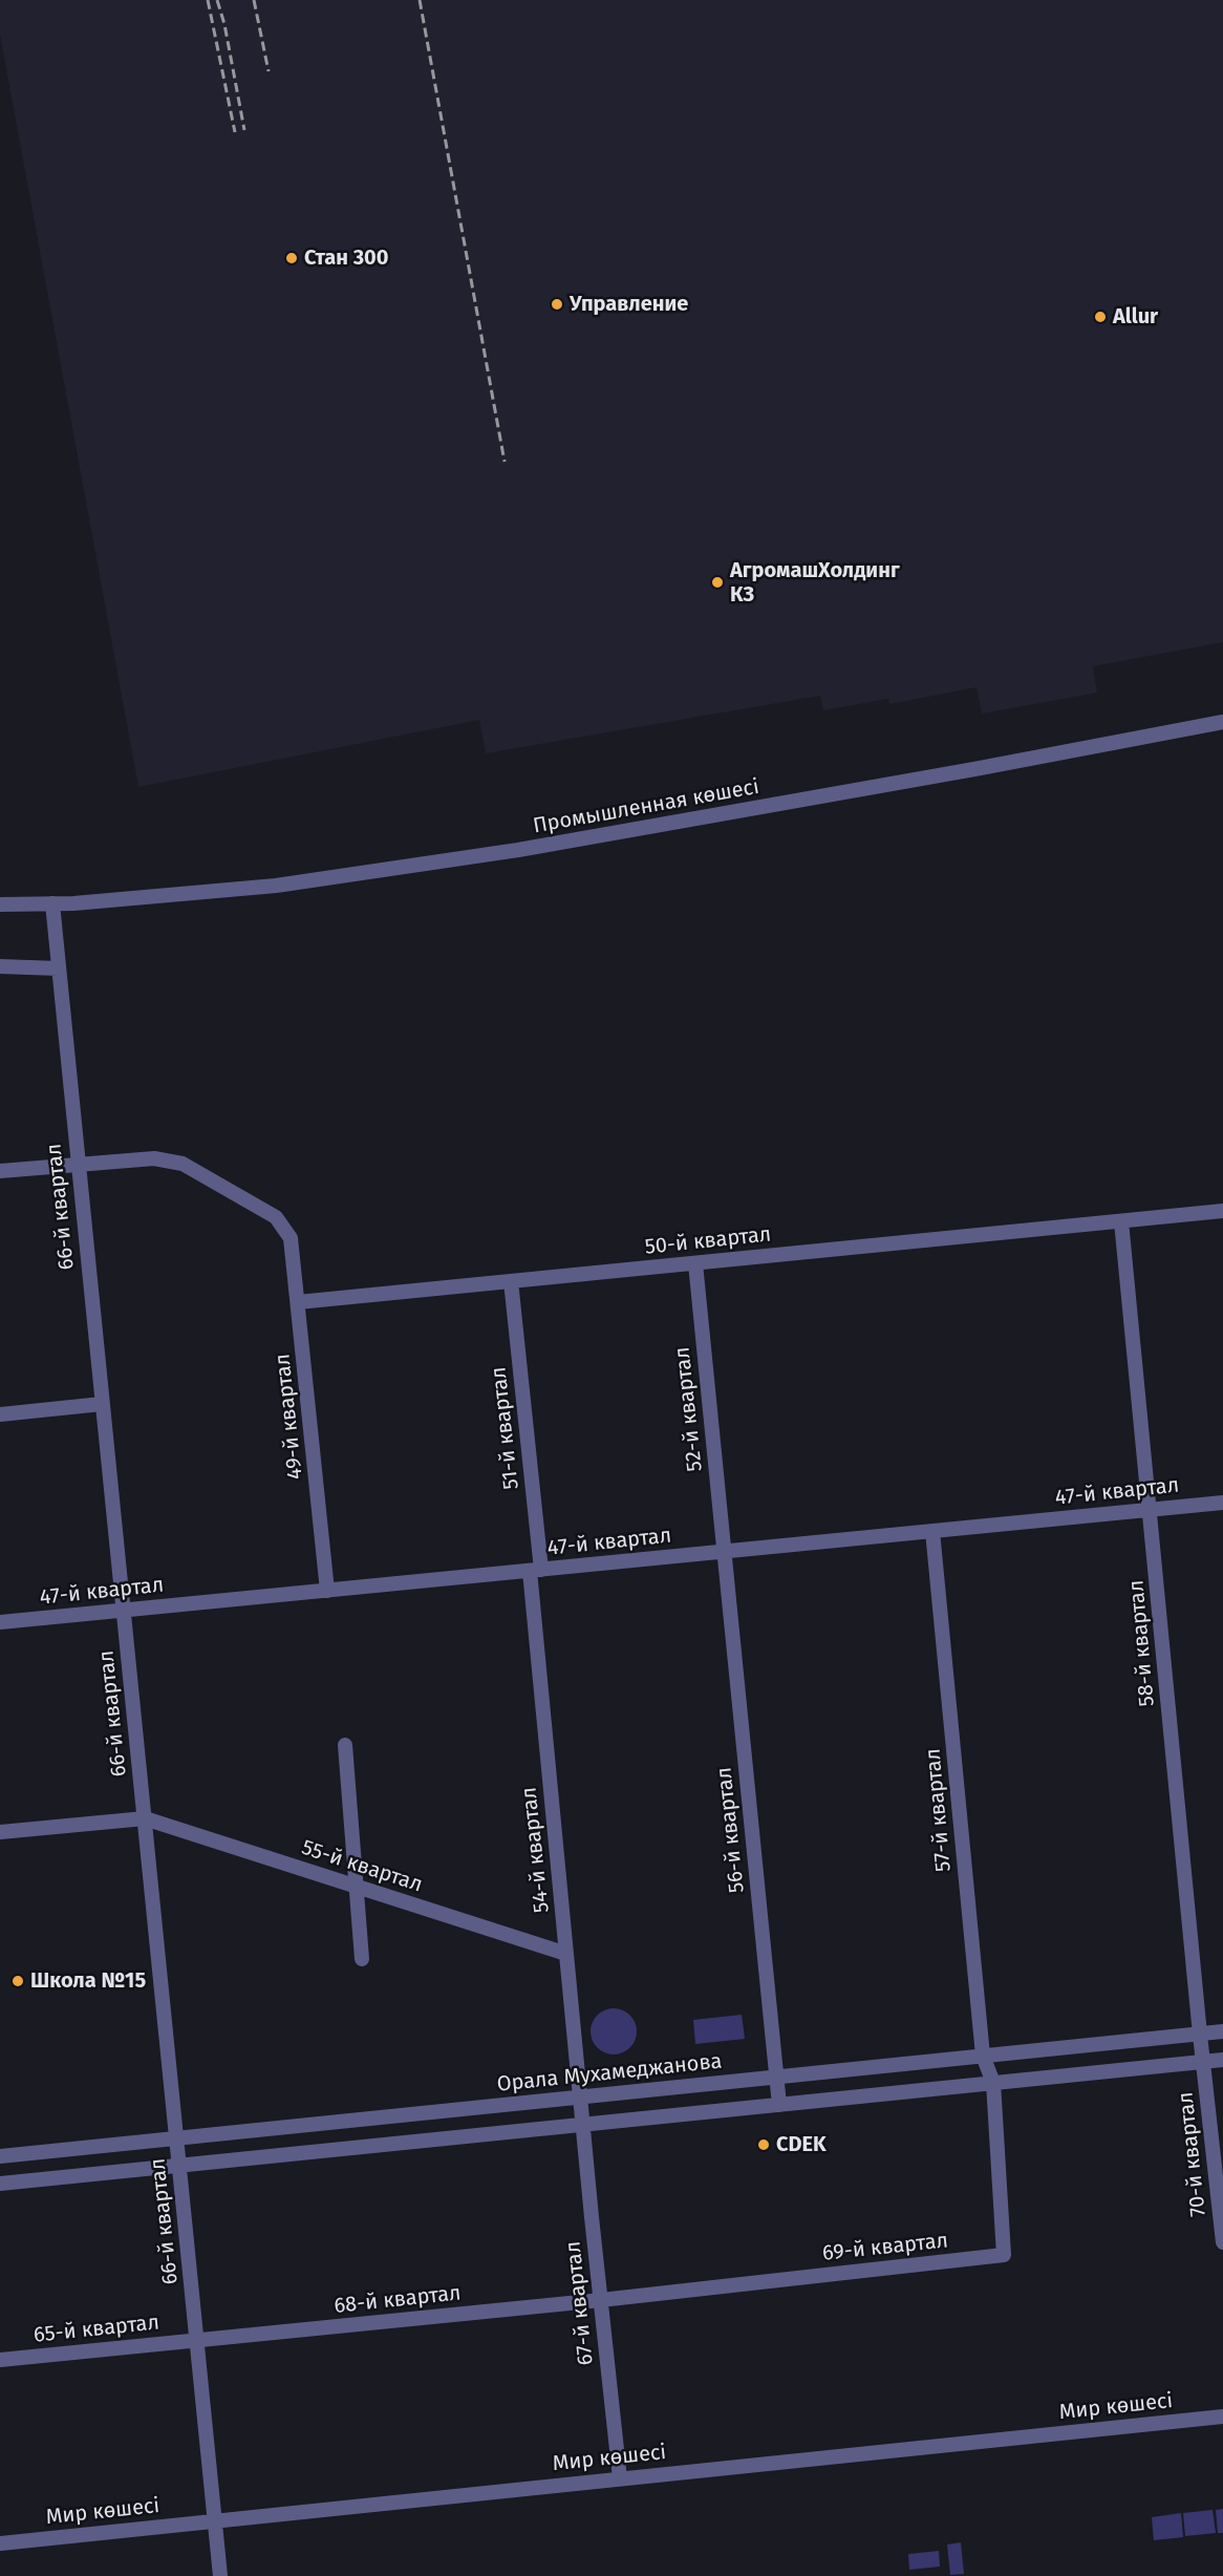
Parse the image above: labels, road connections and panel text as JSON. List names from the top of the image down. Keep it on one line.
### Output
{"streets":{"street":["Промышленная көшесі","66-й квартал","50-й квартал","52-й квартал","49-й квартал","51-й квартал","47-й квартал","58-й квартал","57-й квартал","56-й квартал","54-й квартал","55-й квартал","Орала Мухамеджанова","70-й квартал","69-й квартал","68-й квартал","67-й квартал","65-й квартал","Мир көшесі"]},"crossings":[["Промышленная көшесі","66-й квартал"],["66-й квартал","49-й квартал"],["66-й квартал","47-й квартал"],["66-й квартал","55-й квартал"],["66-й квартал","Орала Мухамеджанова"],["66-й квартал","68-й квартал"],["66-й квартал","65-й квартал"],["66-й квартал","Мир көшесі"],["50-й квартал","52-й квартал"],["50-й квартал","49-й квартал"],["50-й квартал","51-й квартал"],["50-й квартал","58-й квартал"],["52-й квартал","47-й квартал"],["52-й квартал","56-й квартал"],["49-й квартал","47-й квартал"],["51-й квартал","47-й квартал"],["51-й квартал","54-й квартал"],["47-й квартал","58-й квартал"],["47-й квартал","57-й квартал"],["47-й квартал","56-й квартал"],["47-й квартал","54-й квартал"],["58-й квартал","Орала Мухамеджанова"],["58-й квартал","70-й квартал"],["57-й квартал","Орала Мухамеджанова"],["57-й квартал","69-й квартал"],["56-й квартал","Орала Мухамеджанова"],["54-й квартал","55-й квартал"],["54-й квартал","Орала Мухамеджанова"],["54-й квартал","67-й квартал"],["69-й квартал","68-й квартал"],["69-й квартал","67-й квартал"],["68-й квартал","67-й квартал"],["68-й квартал","65-й квартал"],["67-й квартал","Мир көшесі"]],"places":["Стан 300","Управление","Allur","АгромашХолдинг КЗ","Школа №15","CDEK"]}
